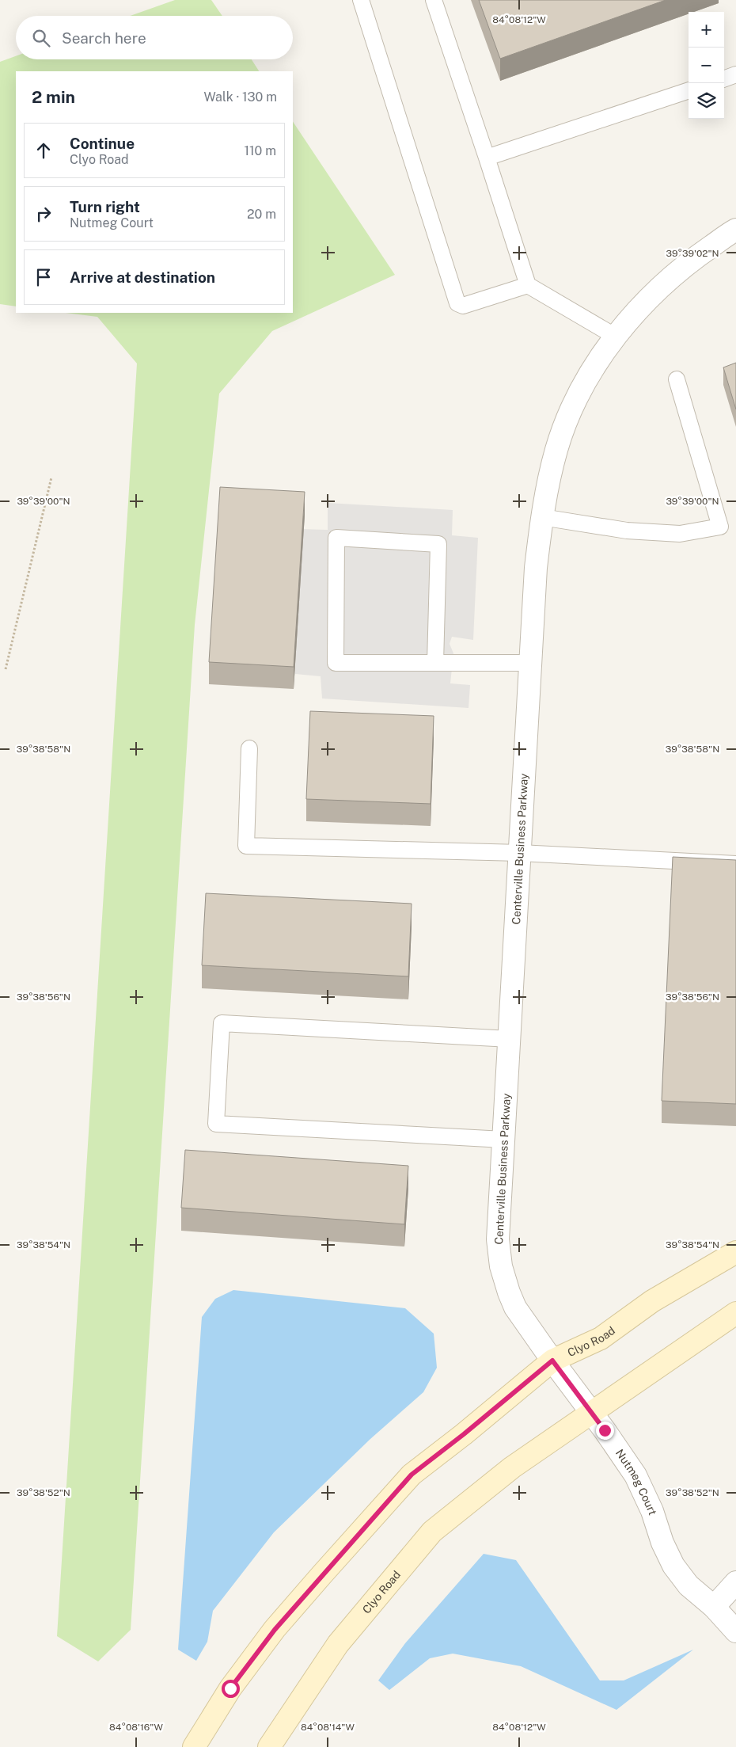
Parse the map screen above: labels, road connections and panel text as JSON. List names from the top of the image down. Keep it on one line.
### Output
{"streets":{"street":["Centerville Business Parkway","Clyo Road","Nutmeg Court"]},"crossings":[["Centerville Business Parkway","Clyo Road"],["Centerville Business Parkway","Nutmeg Court"],["Clyo Road","Nutmeg Court"]],"page":{"map_buttons":["+","−"],"search":"Search here","heading":["2 min","Walk · 130 m"],"list":[["Continue","Clyo Road","110 m"],["Turn right","Nutmeg Court","20 m"],"Arrive at destination"]},"coordinates":["84°08'12\"W","39°39'02\"N","39°39'00\"N","39°38'58\"N","39°38'56\"N","39°38'54\"N","39°38'52\"N","84°08'16\"W","84°08'14\"W"]}
